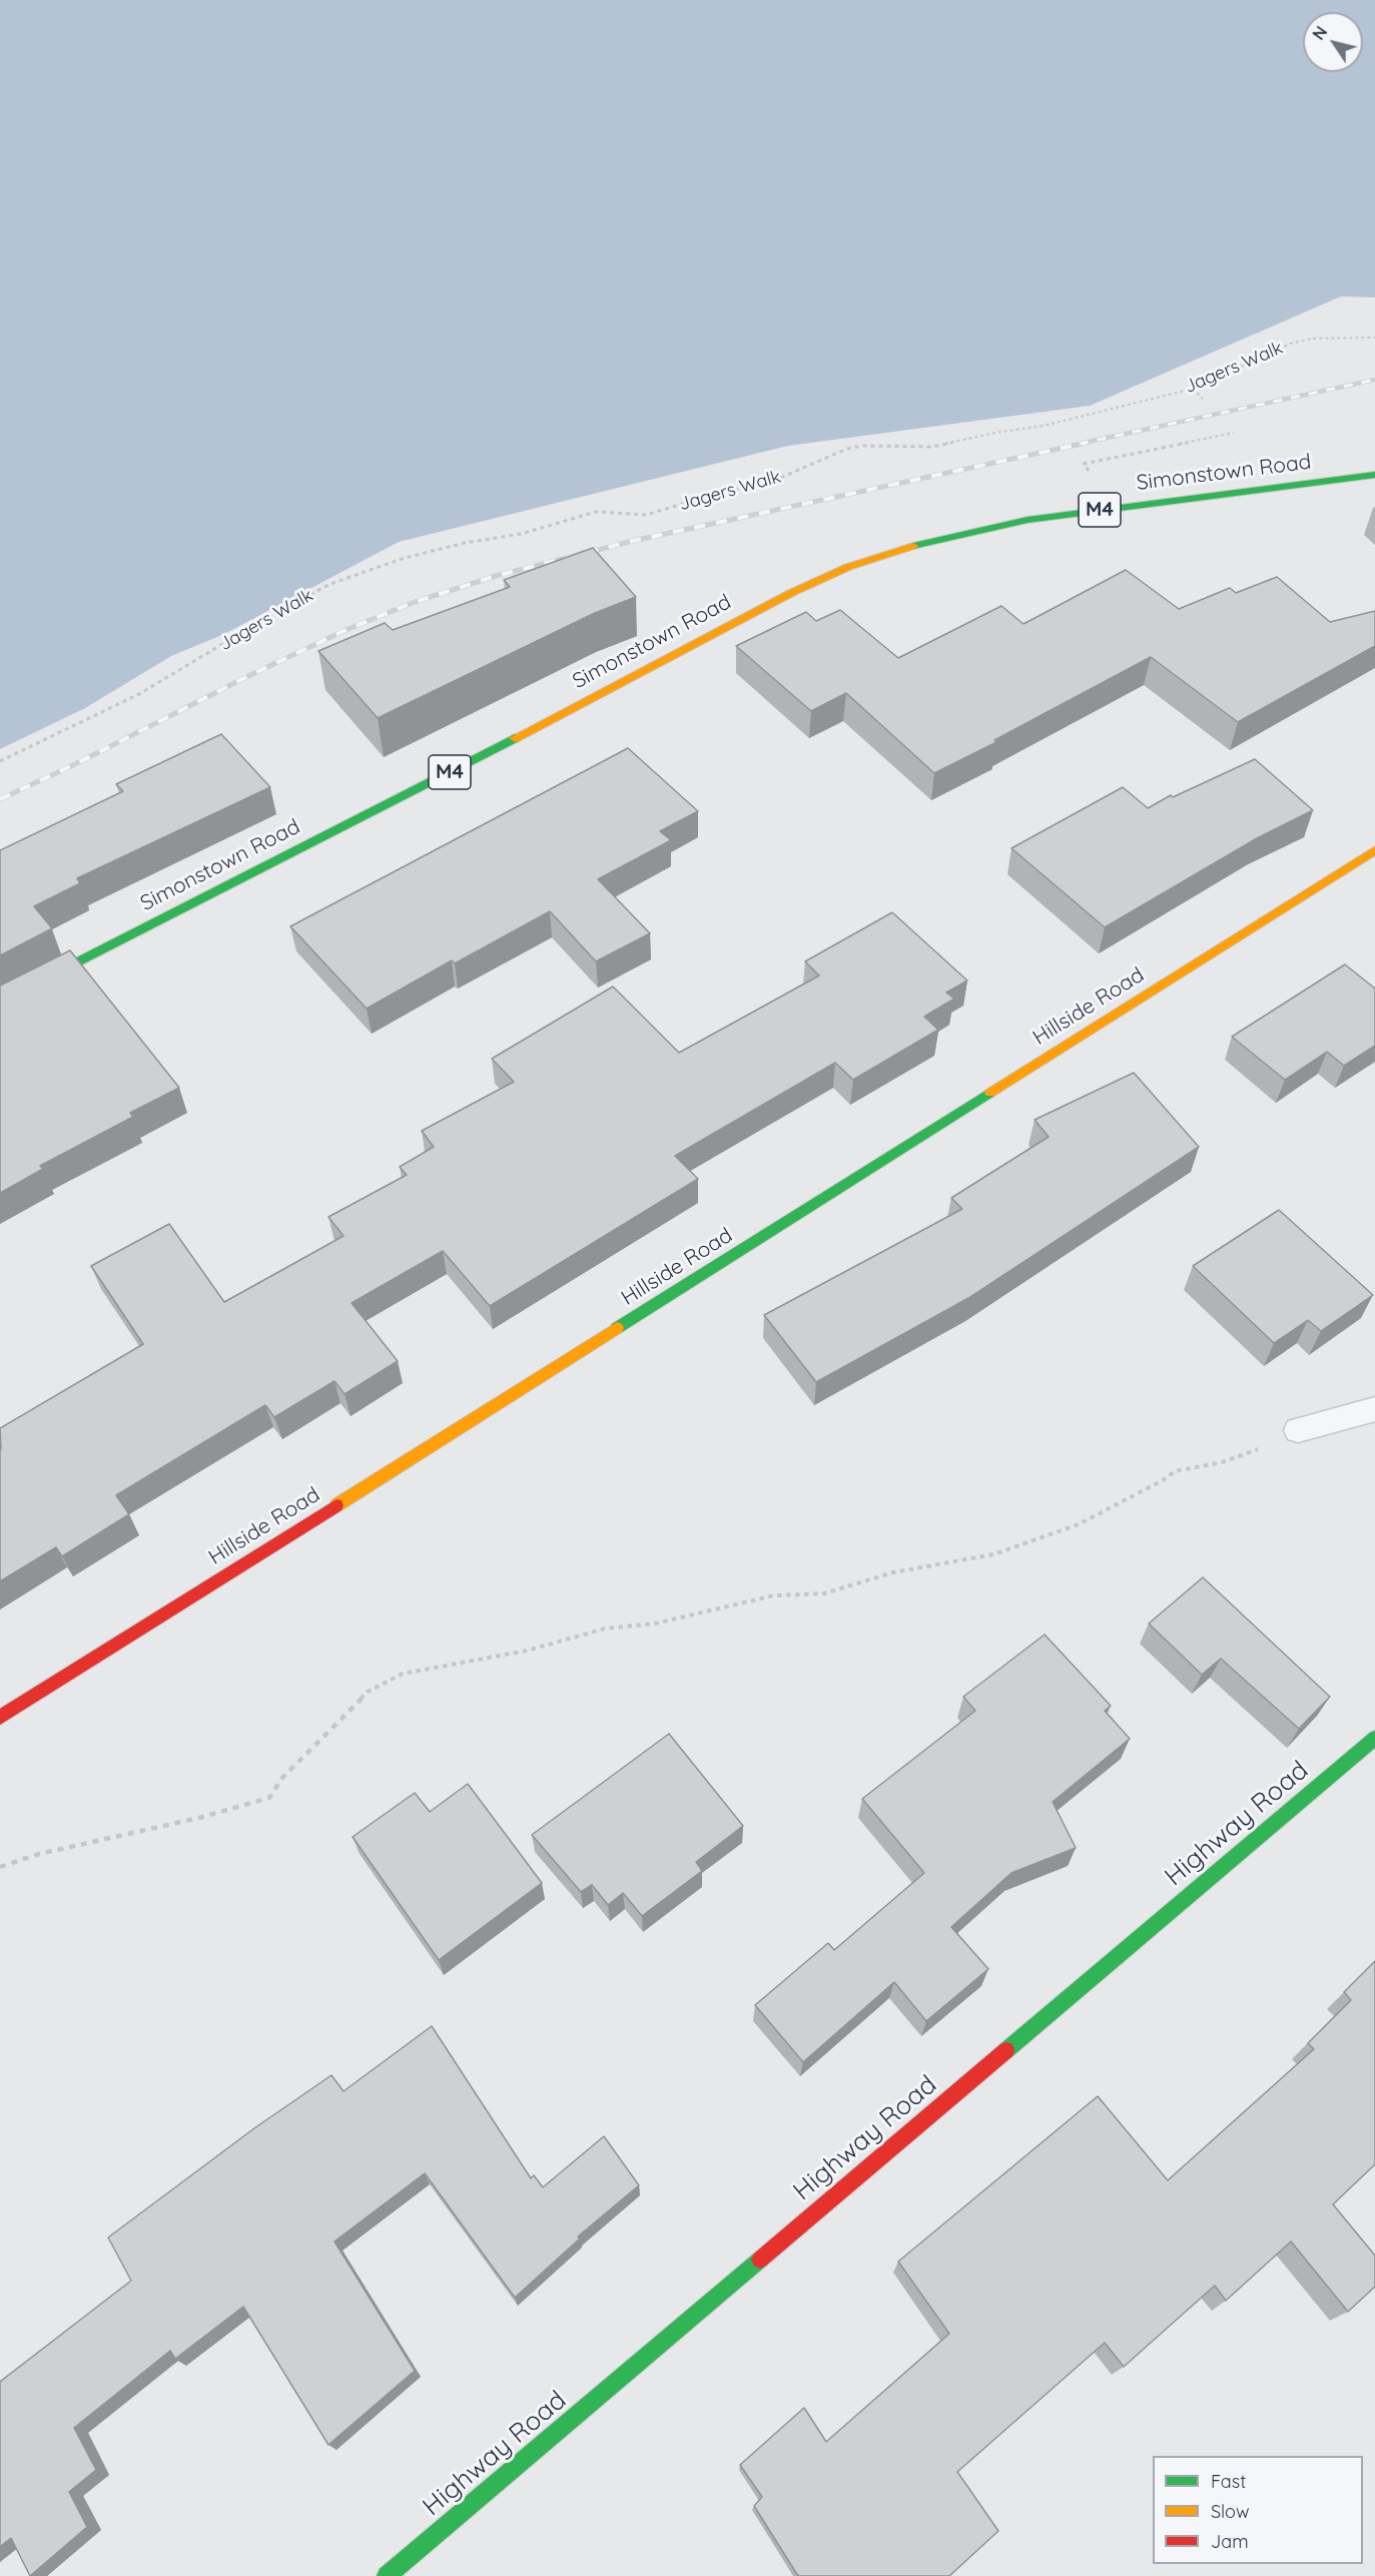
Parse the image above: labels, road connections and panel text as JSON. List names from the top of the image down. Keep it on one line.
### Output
{"streets":{"street":["Simonstown Road","M4","Hillside Road","Highway Road"],"path":["Jagers Walk"]},"legend":["Fast","Slow","Jam"],"north":"top left"}
